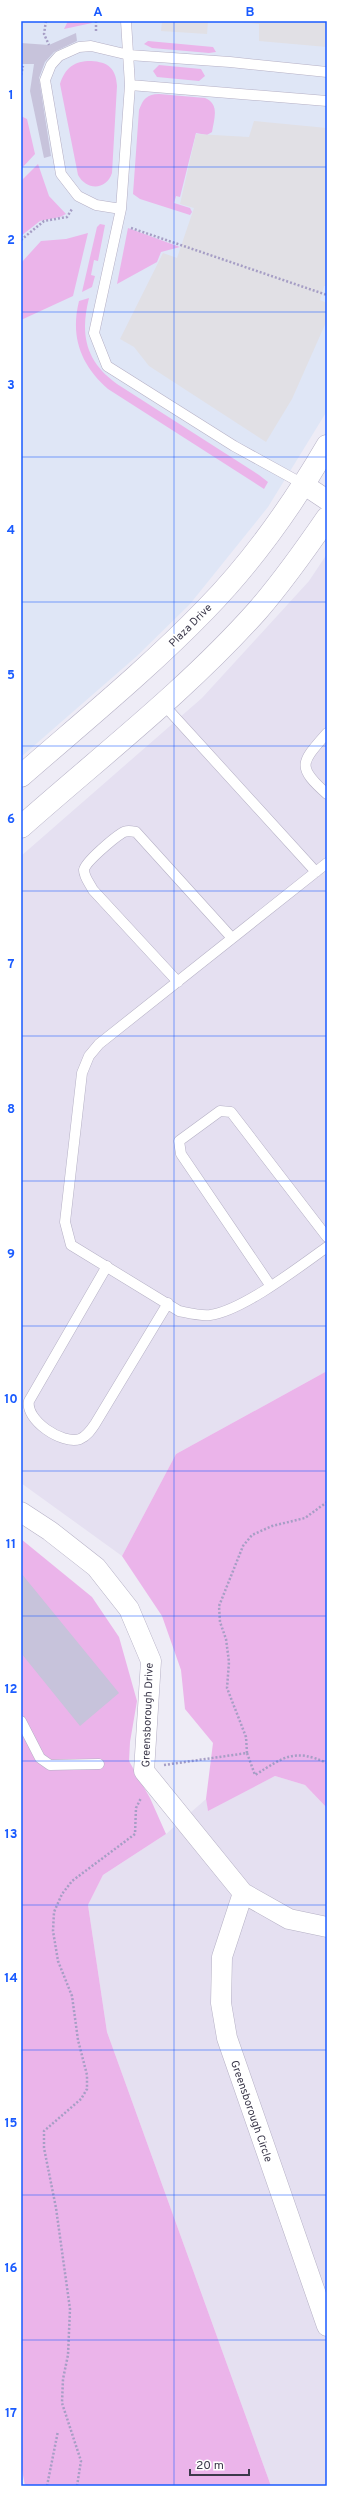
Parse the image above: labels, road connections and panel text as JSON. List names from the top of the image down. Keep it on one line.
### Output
{"streets":{"street":["Plaza Drive","Greensborough Drive","Greensborough Circle"]},"crossings":[["Greensborough Drive","Greensborough Circle"]],"scale_bar":"20 m","grid":{"columns":["A","B"],"rows":["1","2","3","4","5","6","7","8","9","10","11","12","13","14","15","16","17"]}}
